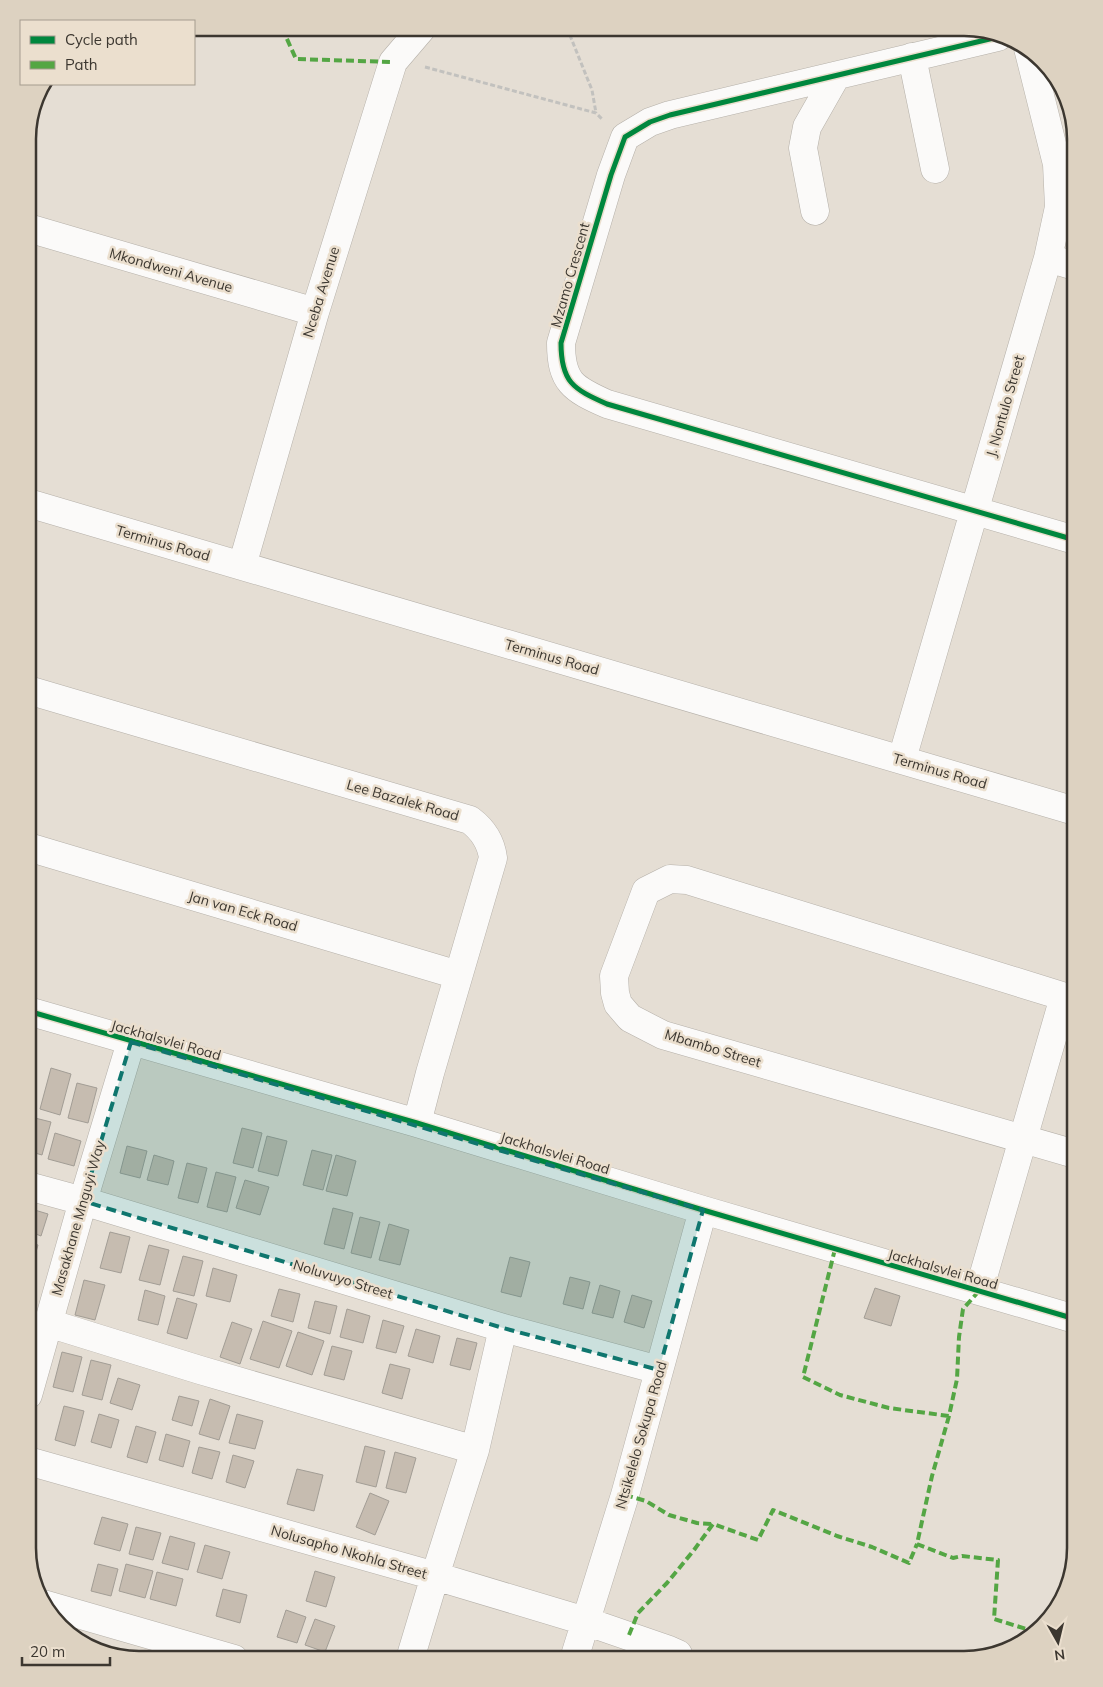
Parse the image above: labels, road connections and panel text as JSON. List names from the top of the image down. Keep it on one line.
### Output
{"streets":{"street":["Mkondweni Avenue","Mzamo Crescent","Nceba Avenue","J. Nontulo Street","Terminus Road","Lee Bazalek Road","Jan van Eck Road","Jackhalsvlei Road","Mbambo Street","Masakhane Mnguyi Way","Noluvuyo Street","Ntsikelelo Sokupa Road","Nolusapho Nkohla Street"]},"crossings":[["Mkondweni Avenue","Nceba Avenue"],["Mzamo Crescent","J. Nontulo Street"],["Nceba Avenue","Terminus Road"],["J. Nontulo Street","Terminus Road"],["Lee Bazalek Road","Jan van Eck Road"],["Lee Bazalek Road","Jackhalsvlei Road"],["Jackhalsvlei Road","Masakhane Mnguyi Way"],["Jackhalsvlei Road","Ntsikelelo Sokupa Road"],["Masakhane Mnguyi Way","Noluvuyo Street"],["Noluvuyo Street","Ntsikelelo Sokupa Road"],["Ntsikelelo Sokupa Road","Nolusapho Nkohla Street"]],"legend":["Cycle path","Path"],"scale_bar":"20 m","north":"bottom"}
